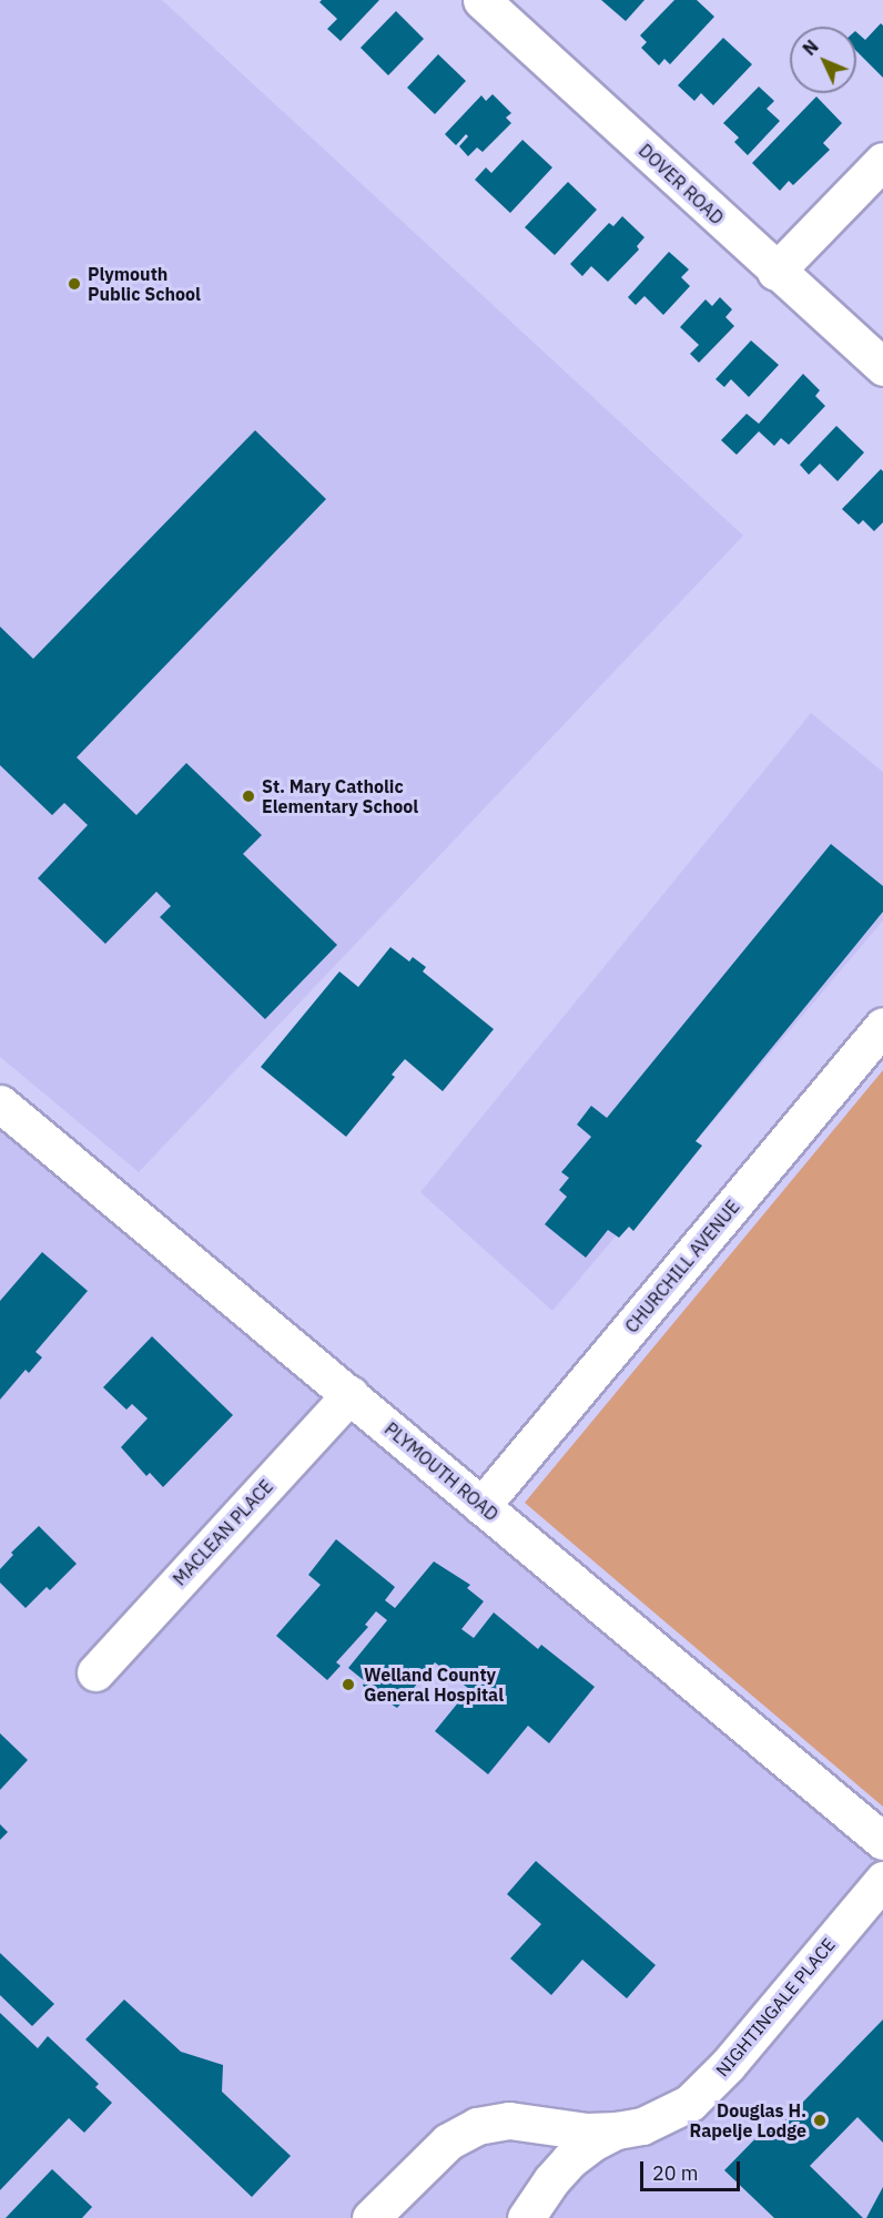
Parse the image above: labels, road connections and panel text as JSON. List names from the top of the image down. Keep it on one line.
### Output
{"streets":{"street":["DOVER ROAD","CHURCHILL AVENUE","PLYMOUTH ROAD","MACLEAN PLACE","NIGHTINGALE PLACE"]},"crossings":[["CHURCHILL AVENUE","PLYMOUTH ROAD"],["PLYMOUTH ROAD","MACLEAN PLACE"]],"places":["Plymouth Public School","St. Mary Catholic Elementary School","Welland County General Hospital","Douglas H. Rapelje Lodge"],"scale_bar":"20 m","north":"top left"}
